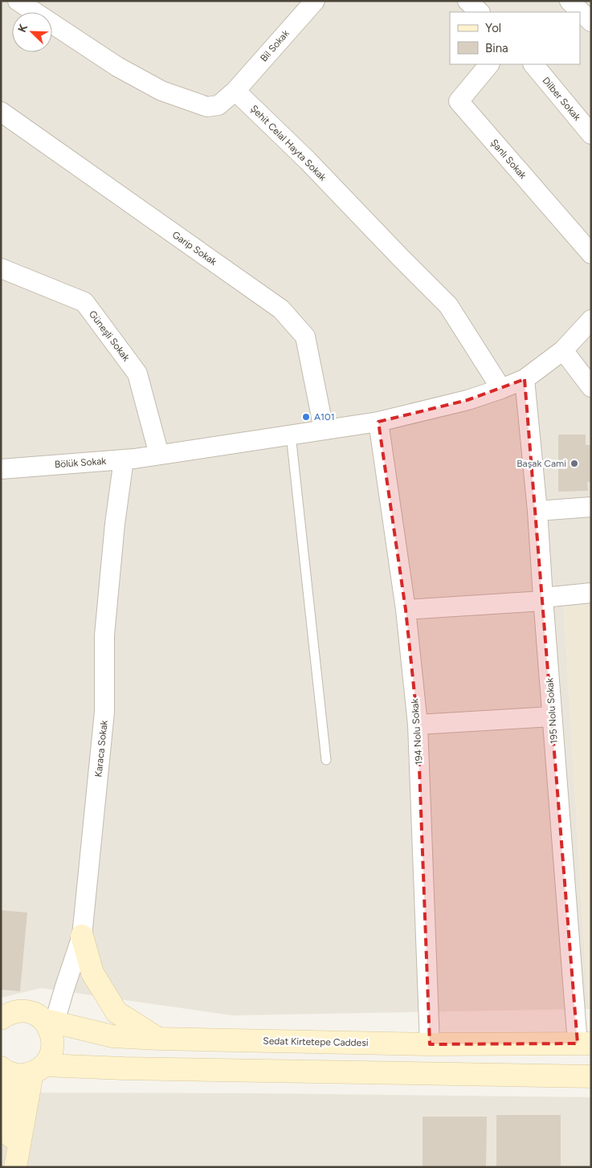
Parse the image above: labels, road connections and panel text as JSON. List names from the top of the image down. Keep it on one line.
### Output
{"streets":{"main road":["Sedat Kirtetepe Caddesi"],"street":["Bil Sokak","Dilber Sokak","Şehit Celal Hayta Sokak","Şanlı Sokak","Garip Sokak","Güneşli Sokak","Bölük Sokak","195 Nolu Sokak","194 Nolu Sokak","Karaca Sokak"]},"crossings":[["Bil Sokak","Şehit Celal Hayta Sokak"],["Şehit Celal Hayta Sokak","Bölük Sokak"],["Garip Sokak","Bölük Sokak"],["Güneşli Sokak","Bölük Sokak"],["Bölük Sokak","195 Nolu Sokak"],["Bölük Sokak","194 Nolu Sokak"],["Bölük Sokak","Karaca Sokak"],["195 Nolu Sokak","Sedat Kirtetepe Caddesi"],["194 Nolu Sokak","Sedat Kirtetepe Caddesi"],["Karaca Sokak","Sedat Kirtetepe Caddesi"]],"places":["A101","Başak Cami"],"legend":["Yol","Bina"],"north":"top left"}
